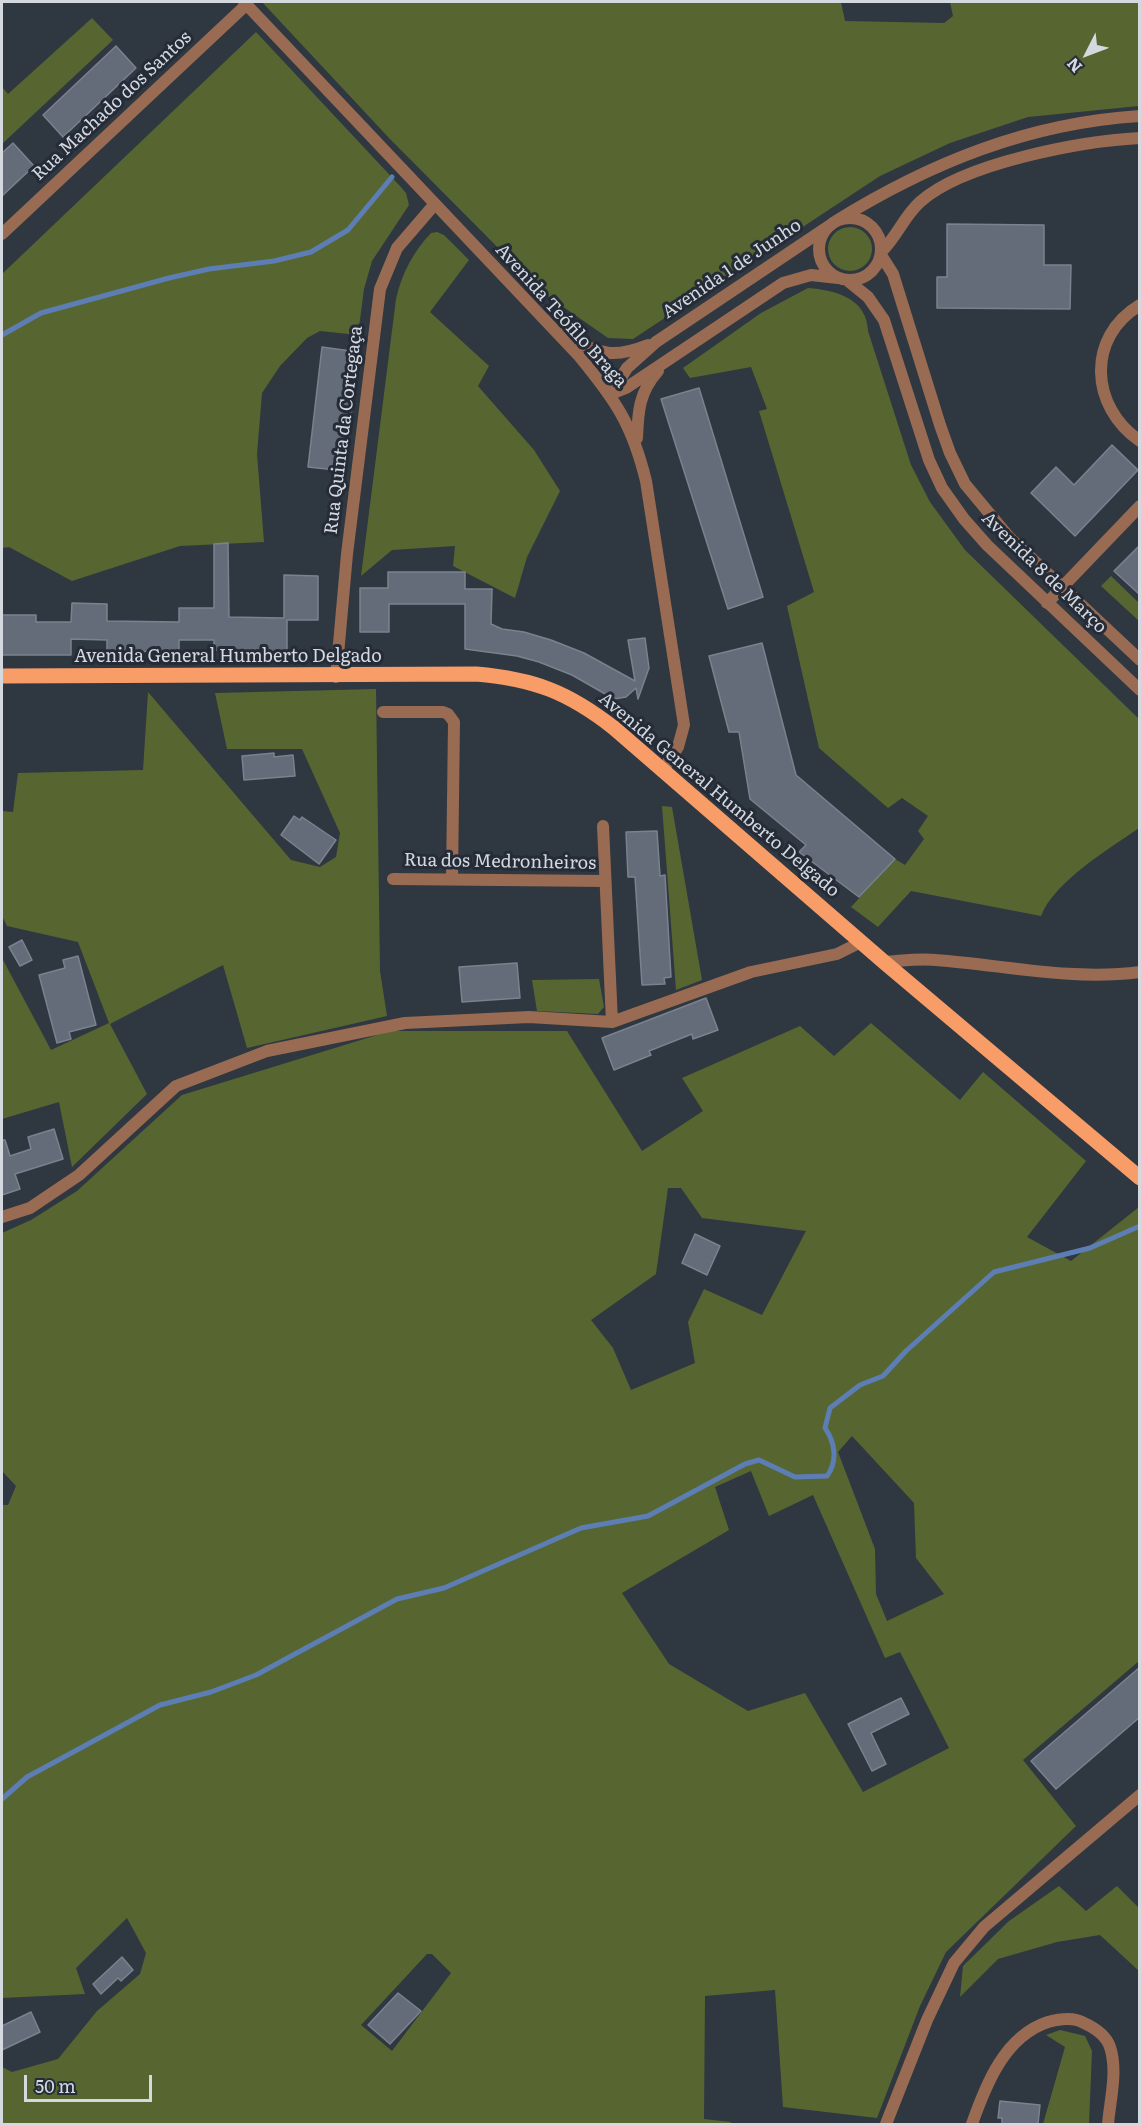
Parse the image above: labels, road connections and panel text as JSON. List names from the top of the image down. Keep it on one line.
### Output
{"streets":{"main road":["Avenida General Humberto Delgado"],"street":["Rua Machado dos Santos","Avenida 1 de Junho","Avenida Teófilo Braga","Rua Quinta da Cortegaça","Avenida 8 de Março","Rua dos Medronheiros"]},"crossings":[["Rua Machado dos Santos","Avenida Teófilo Braga"],["Avenida 1 de Junho","Avenida Teófilo Braga"],["Avenida 1 de Junho","Avenida 8 de Março"],["Avenida Teófilo Braga","Rua Quinta da Cortegaça"],["Avenida Teófilo Braga","Avenida General Humberto Delgado"],["Rua Quinta da Cortegaça","Avenida General Humberto Delgado"]],"scale_bar":"50 m","north":"bottom left"}
